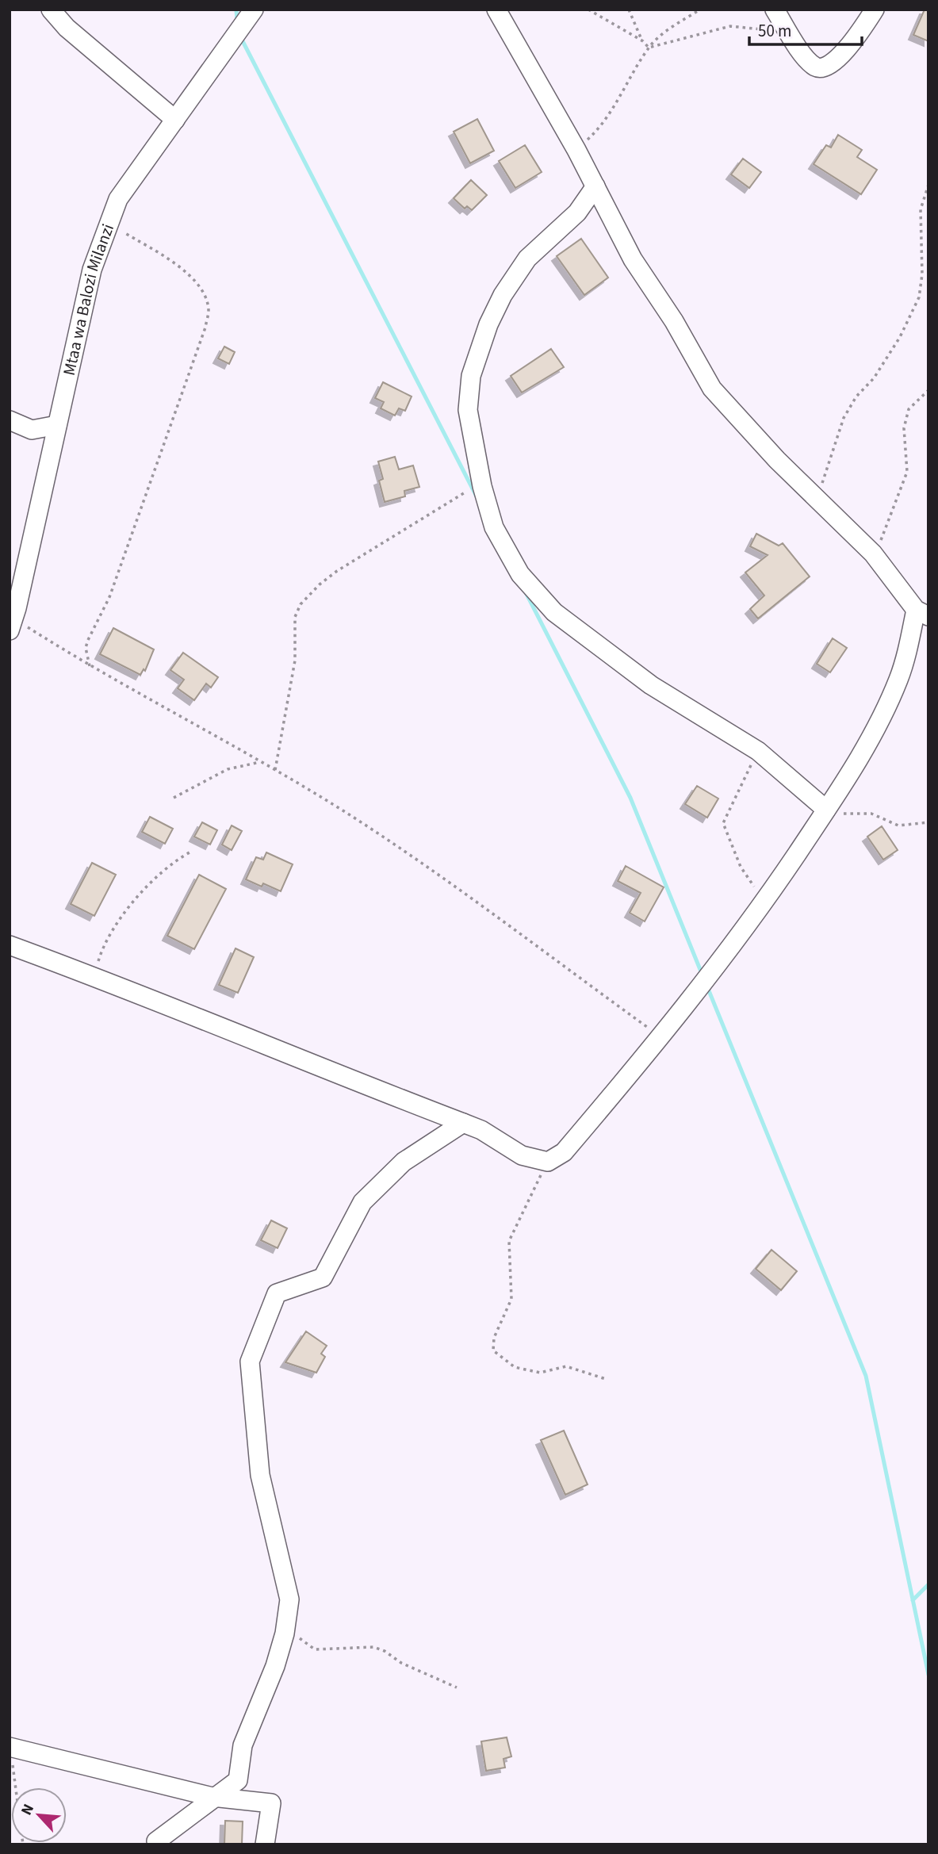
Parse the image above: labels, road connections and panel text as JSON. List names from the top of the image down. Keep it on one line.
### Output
{"streets":{"street":["Mtaa wa Balozi Milanzi"]},"scale_bar":"50 m","north":"top left"}
